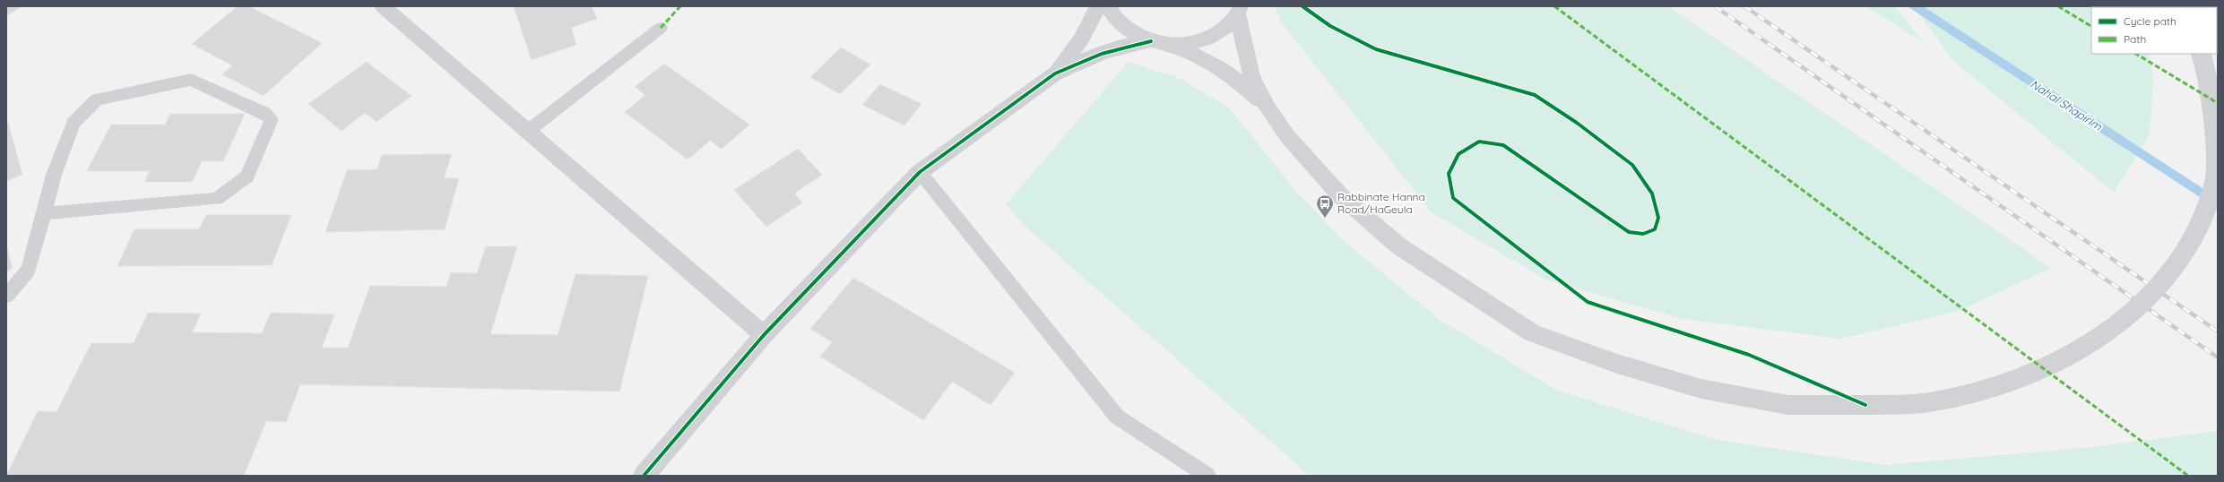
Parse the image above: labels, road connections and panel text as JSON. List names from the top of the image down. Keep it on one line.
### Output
{"water":["Nahal Shapirim"],"places":{"bus stop":["Rabbinate Hanna Road/HaGeula"]},"legend":["Cycle path","Path"]}
